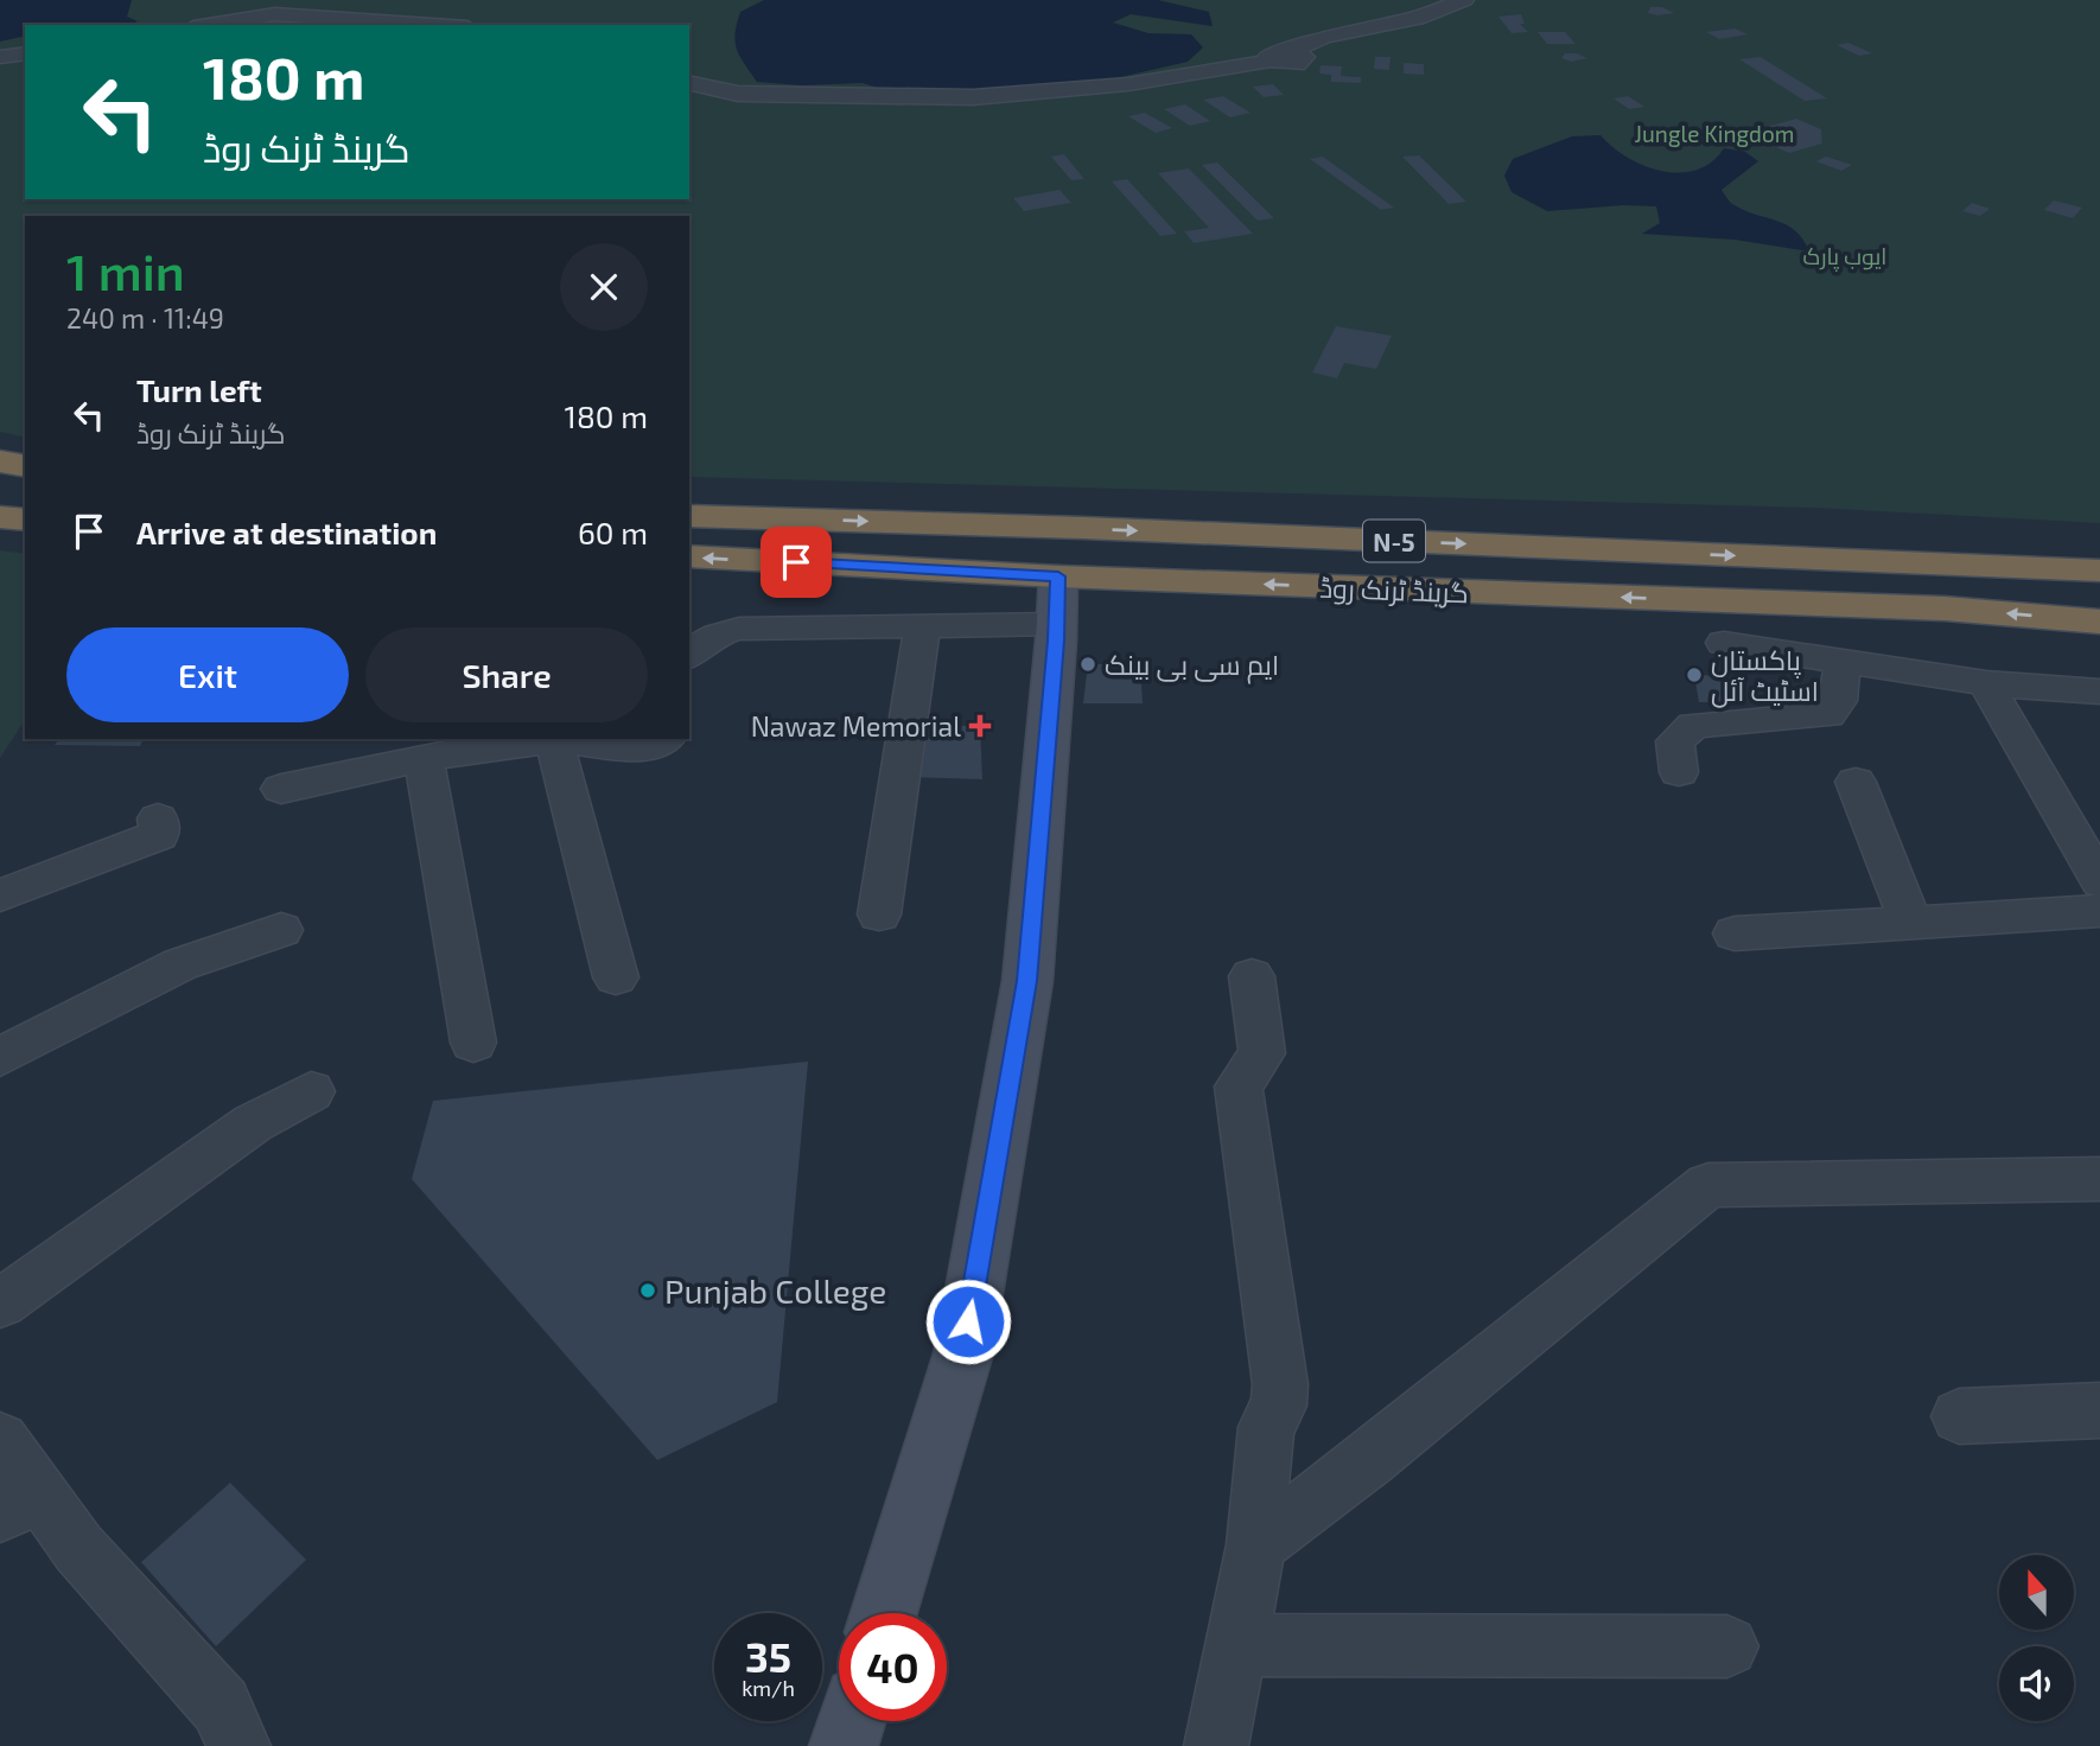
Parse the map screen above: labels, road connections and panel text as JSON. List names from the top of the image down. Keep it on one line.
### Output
{"streets":{"highway":["N-5","گرینڈ ٹرنک روڈ"]},"parks":["Jungle Kingdom","ایوب پارک"],"places":{"other":["ایم سی بی بینک","پاکستان اسٹیٹ آئل","Punjab College"],"health":["Nawaz Memorial"]},"north":"top","page":{"turn":["180 m","گرینڈ ٹرنک روڈ"],"heading":["1 min","240 m · 11:49"],"list":[{"name":"Turn left","note":"گرینڈ ٹرنک روڈ","value":"180 m"},{"name":"Arrive at destination","value":"60 m"}],"buttons":["Exit","Share"],"speed":"35 km/h","limit":"40"}}
